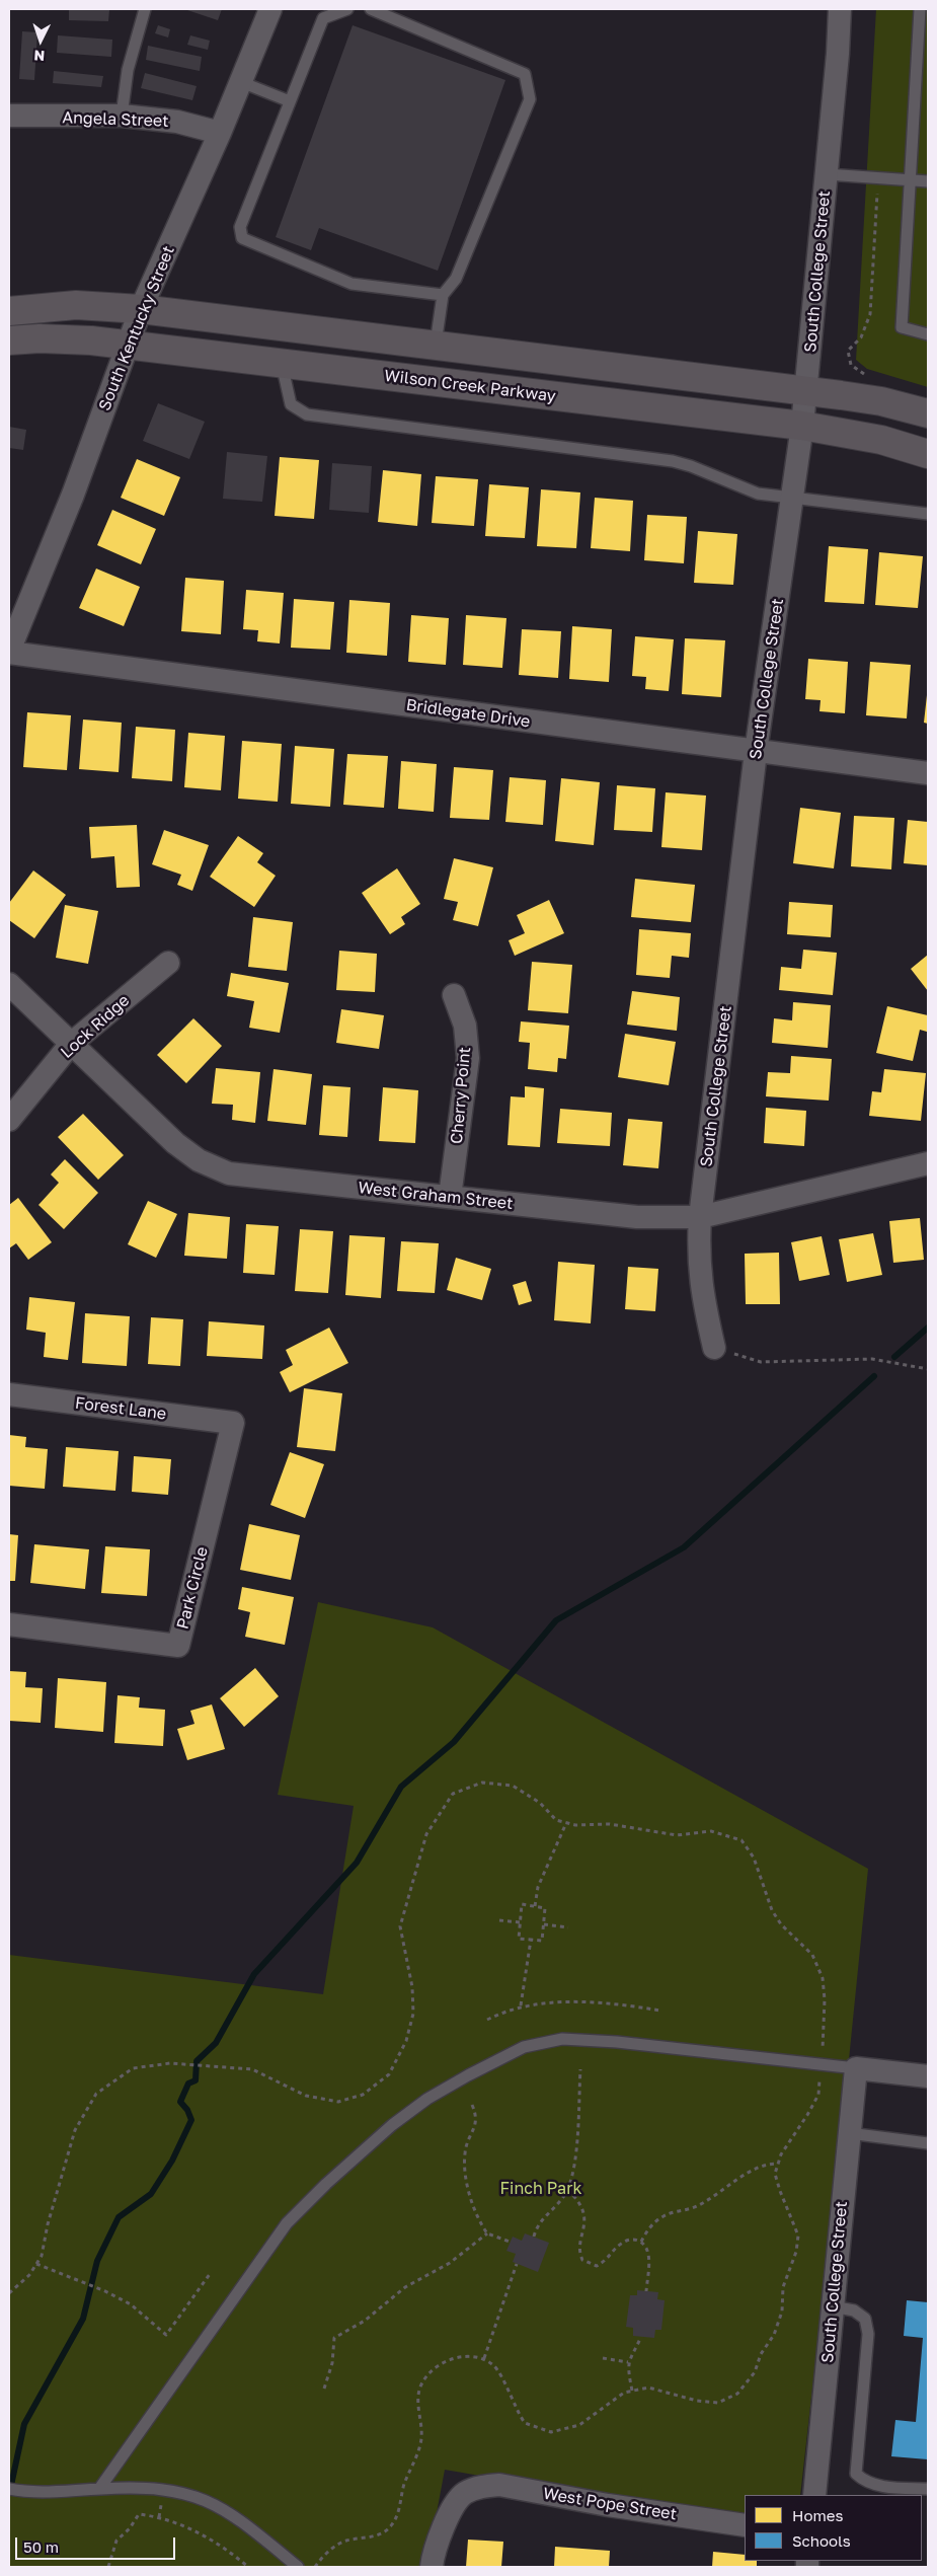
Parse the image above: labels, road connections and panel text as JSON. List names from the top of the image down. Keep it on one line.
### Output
{"streets":{"main road":["Wilson Creek Parkway"],"street":["Angela Street","South College Street","South Kentucky Street","Bridlegate Drive","Lock Ridge","Cherry Point","West Graham Street","Forest Lane","Park Circle","West Pope Street"]},"crossings":[["Angela Street","South Kentucky Street"],["South College Street","Wilson Creek Parkway"],["South College Street","Bridlegate Drive"],["South College Street","West Graham Street"],["South Kentucky Street","Wilson Creek Parkway"],["South Kentucky Street","Bridlegate Drive"],["Lock Ridge","West Graham Street"],["Cherry Point","West Graham Street"],["Forest Lane","Park Circle"]],"parks":["Finch Park"],"legend":["Homes","Schools"],"scale_bar":"50 m","north":"bottom"}
